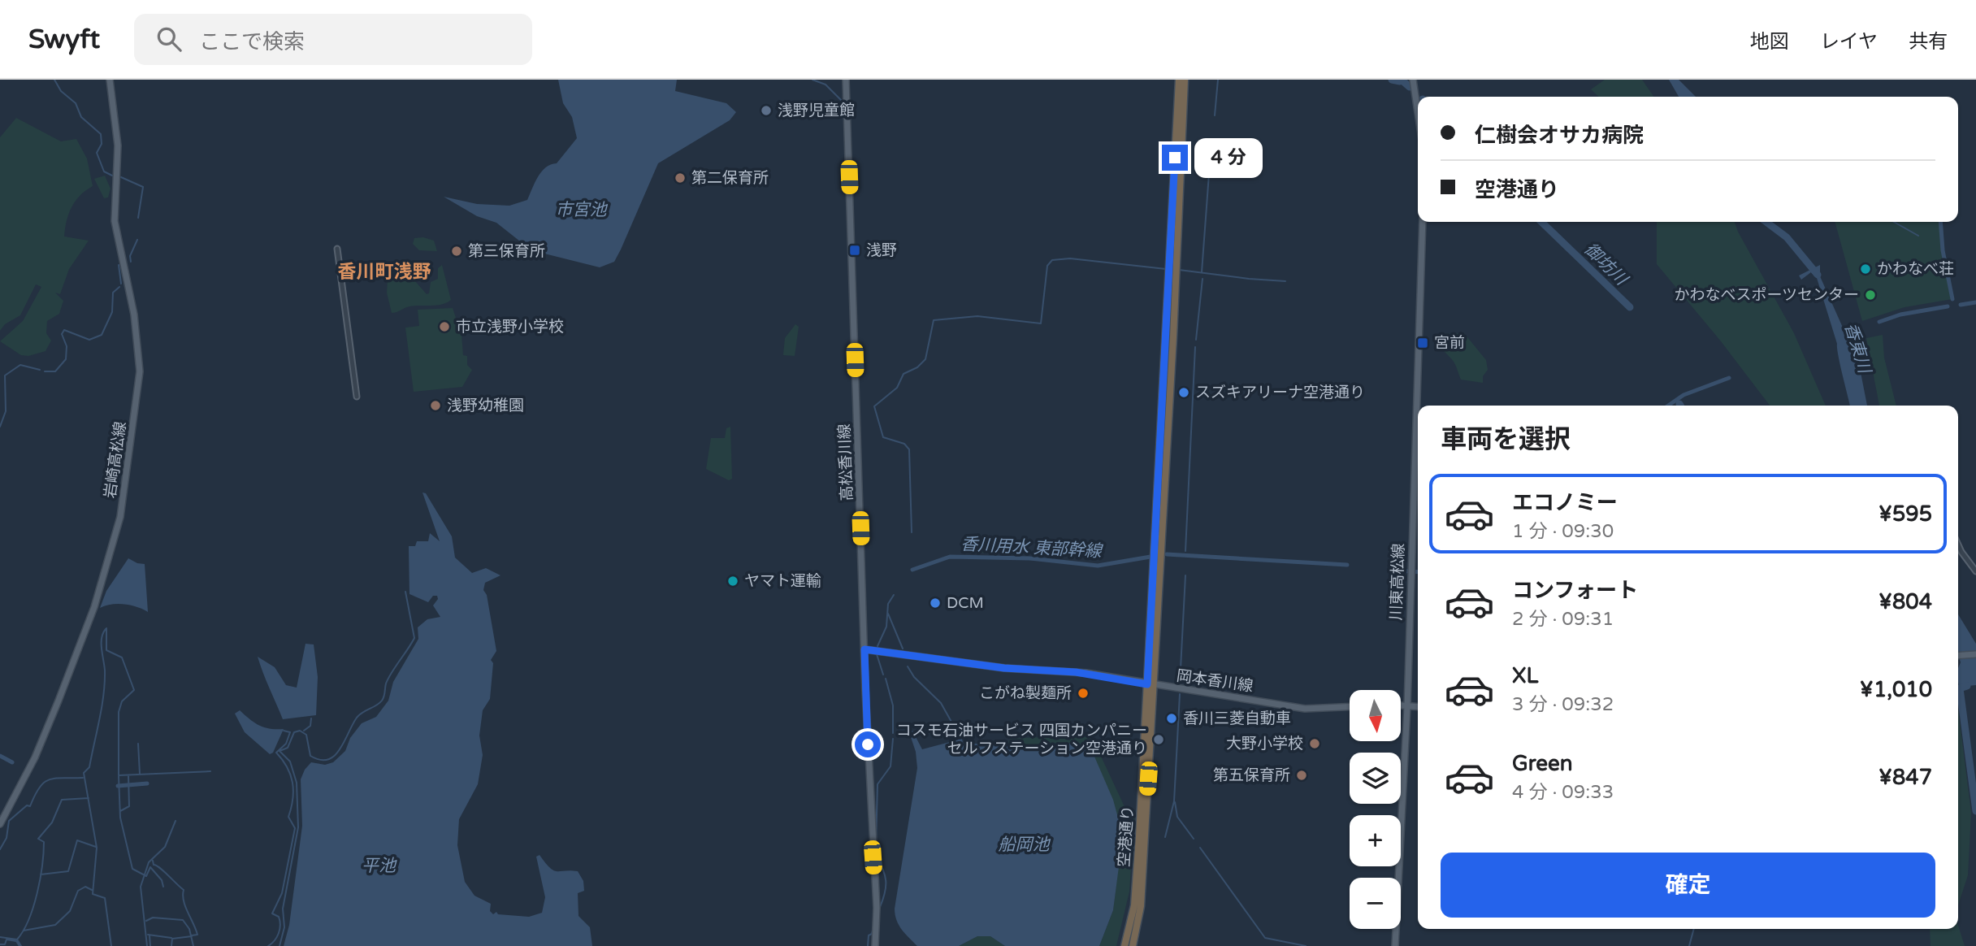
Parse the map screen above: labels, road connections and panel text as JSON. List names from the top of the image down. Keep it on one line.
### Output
{"streets":{"highway":["空港通り"],"main road":["岩崎高松線","高松香川線","川東高松線","岡本香川線"]},"crossings":[["高松香川線","岡本香川線"],["岡本香川線","空港通り"]],"districts":["香川町浅野"],"water":["市宮池","御坊川","香東川","香川用水 東部幹線","船岡池","平池"],"places":{"other":["浅野児童館","第二保育所","第三保育所","かわなべ荘","かわなべスポーツセンター","市立浅野小学校","スズキアリーナ空港通り","浅野幼稚園","ヤマト運輸","DCM","こがね製麺所","香川三菱自動車","コスモ石油サービス 四国カンパニー セルフステーション空港通り","大野小学校","第五保育所"],"transit":["浅野","宮前"]},"north":"bottom","page":{"header":"Swyft","search":"ここで検索","nav":["地図","レイヤ","共有"],"banner":["仁樹会オサカ病院","空港通り"],"bubble":"4 分","heading":"車両を選択","list":[{"name":"エコノミー","note":"1 分 · 09:30","value":"¥595"},{"name":"コンフォート","note":"2 分 · 09:31","value":"¥804"},{"name":"XL","note":"3 分 · 09:32","value":"¥1,010"},{"name":"Green","note":"4 分 · 09:33","value":"¥847"}],"map_buttons":["+","−"],"buttons":"確定"}}
